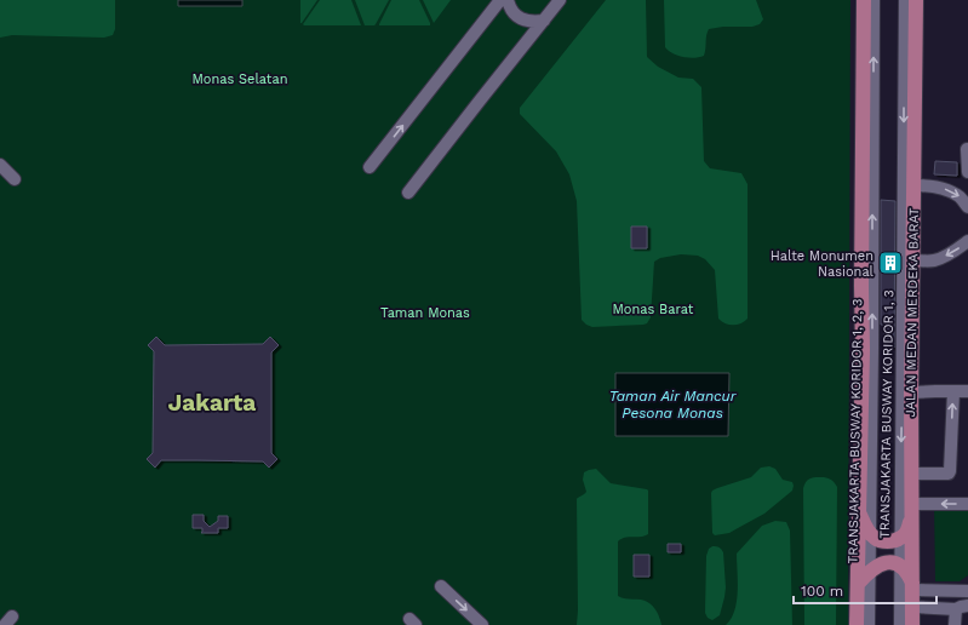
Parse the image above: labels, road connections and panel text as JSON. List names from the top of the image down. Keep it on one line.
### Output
{"streets":{"main road":["JALAN MEDAN MERDEKA BARAT"],"street":["TRANSJAKARTA BUSWAY KORIDOR 1, 3","TRANSJAKARTA BUSWAY KORIDOR 1, 2, 3"]},"one_way":["TRANSJAKARTA BUSWAY KORIDOR 1, 3","TRANSJAKARTA BUSWAY KORIDOR 1, 2, 3"],"districts":["Jakarta"],"water":["Taman Air Mancur Pesona Monas"],"parks":["Monas Selatan","Monas Barat","Taman Monas"],"places":{"building":["Halte Monumen Nasional"]},"scale_bar":"100 m"}
